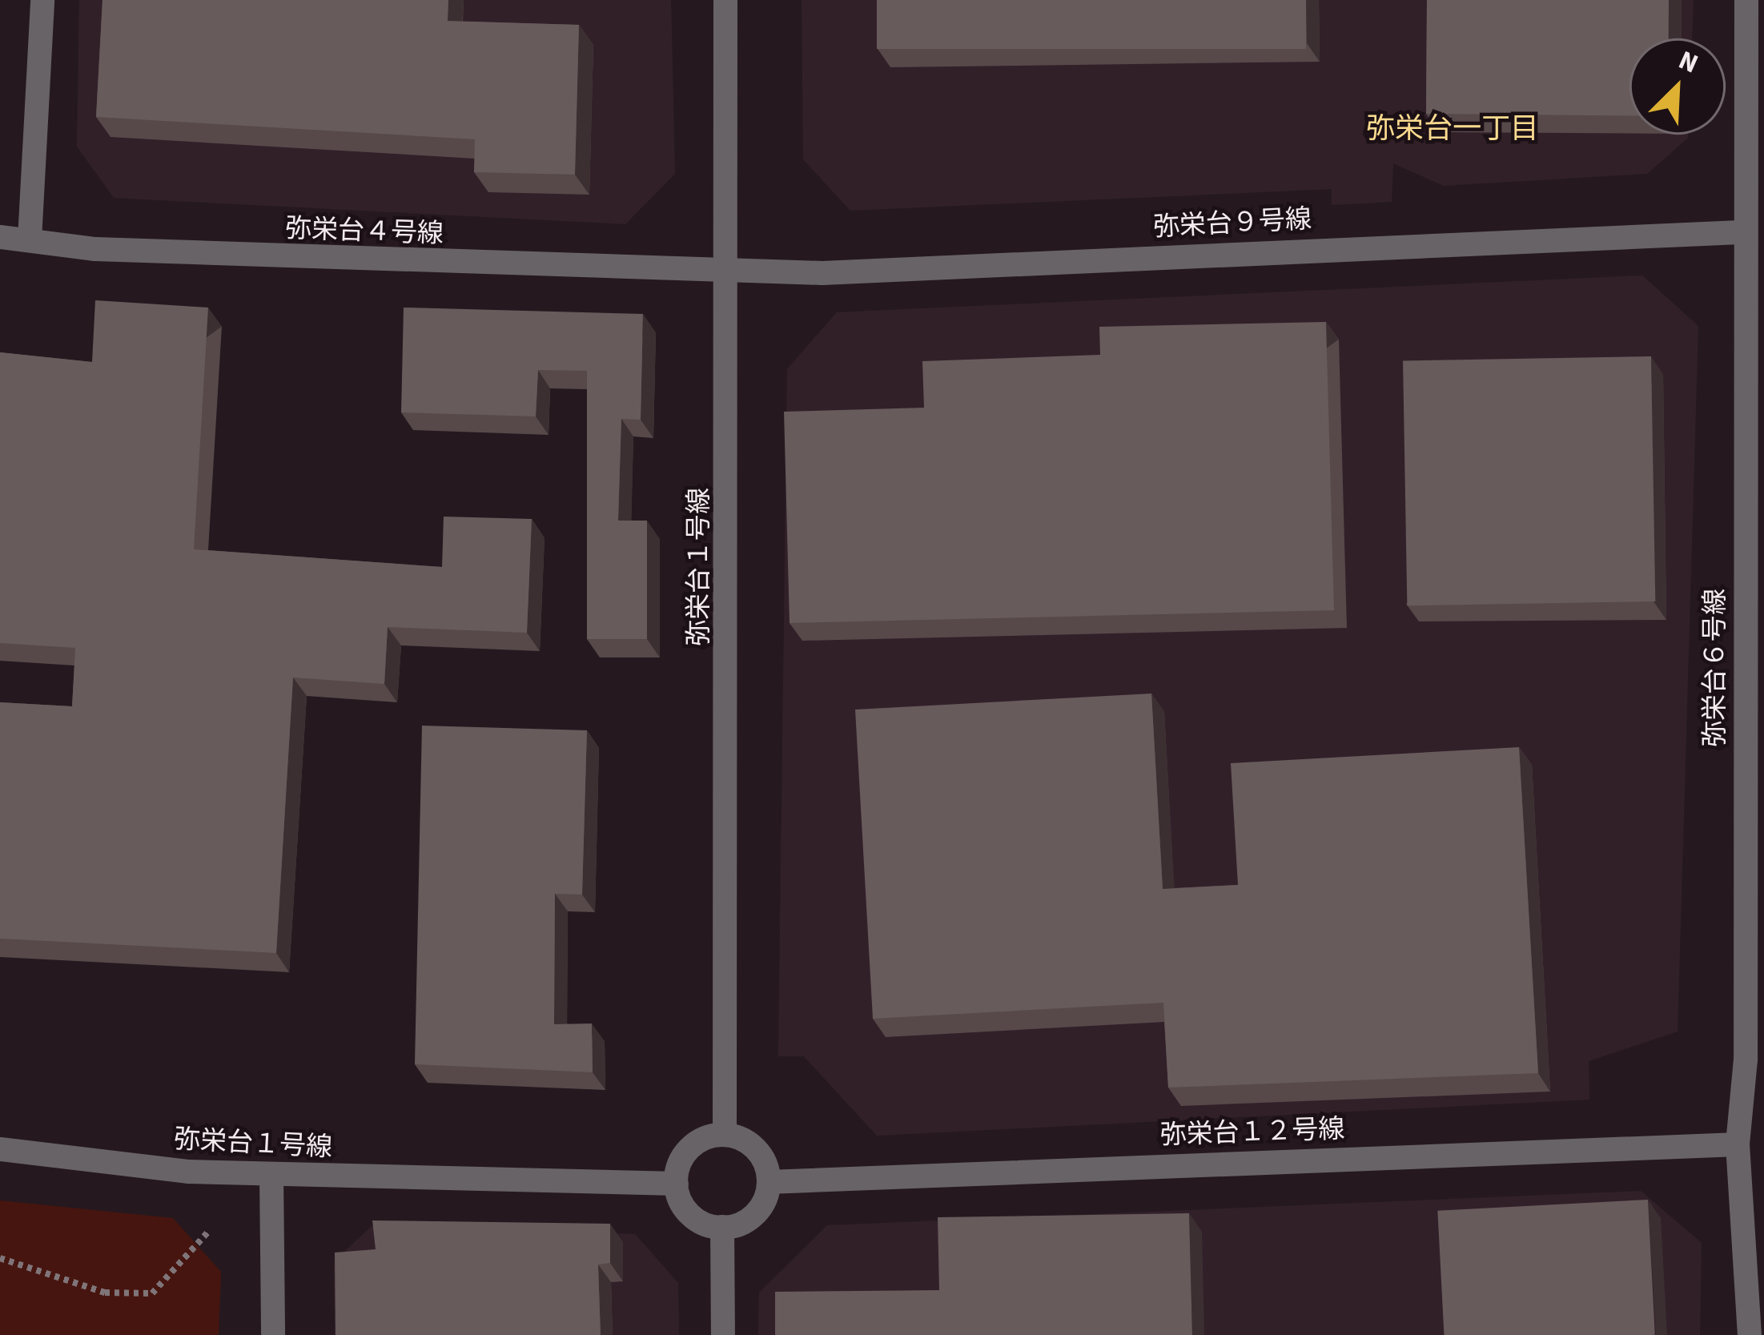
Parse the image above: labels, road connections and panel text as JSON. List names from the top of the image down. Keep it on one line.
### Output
{"streets":{"street":["弥栄台９号線","弥栄台４号線","弥栄台１号線","弥栄台６号線","弥栄台１２号線"]},"crossings":[["弥栄台９号線","弥栄台４号線"],["弥栄台９号線","弥栄台１号線"],["弥栄台９号線","弥栄台６号線"],["弥栄台４号線","弥栄台１号線"],["弥栄台１号線","弥栄台１２号線"],["弥栄台６号線","弥栄台１２号線"]],"districts":["弥栄台一丁目"],"north":"top right"}
